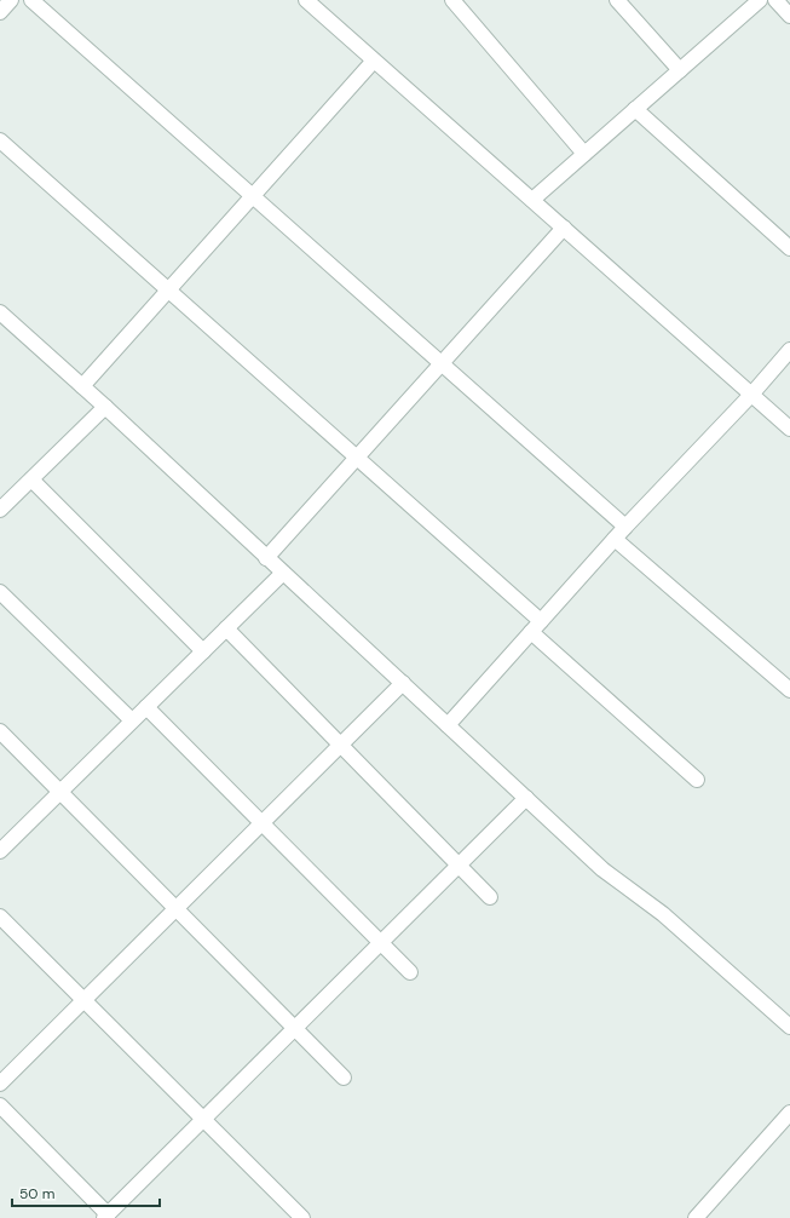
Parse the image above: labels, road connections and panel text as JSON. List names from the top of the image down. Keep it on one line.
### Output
{"scale_bar":"50 m"}
